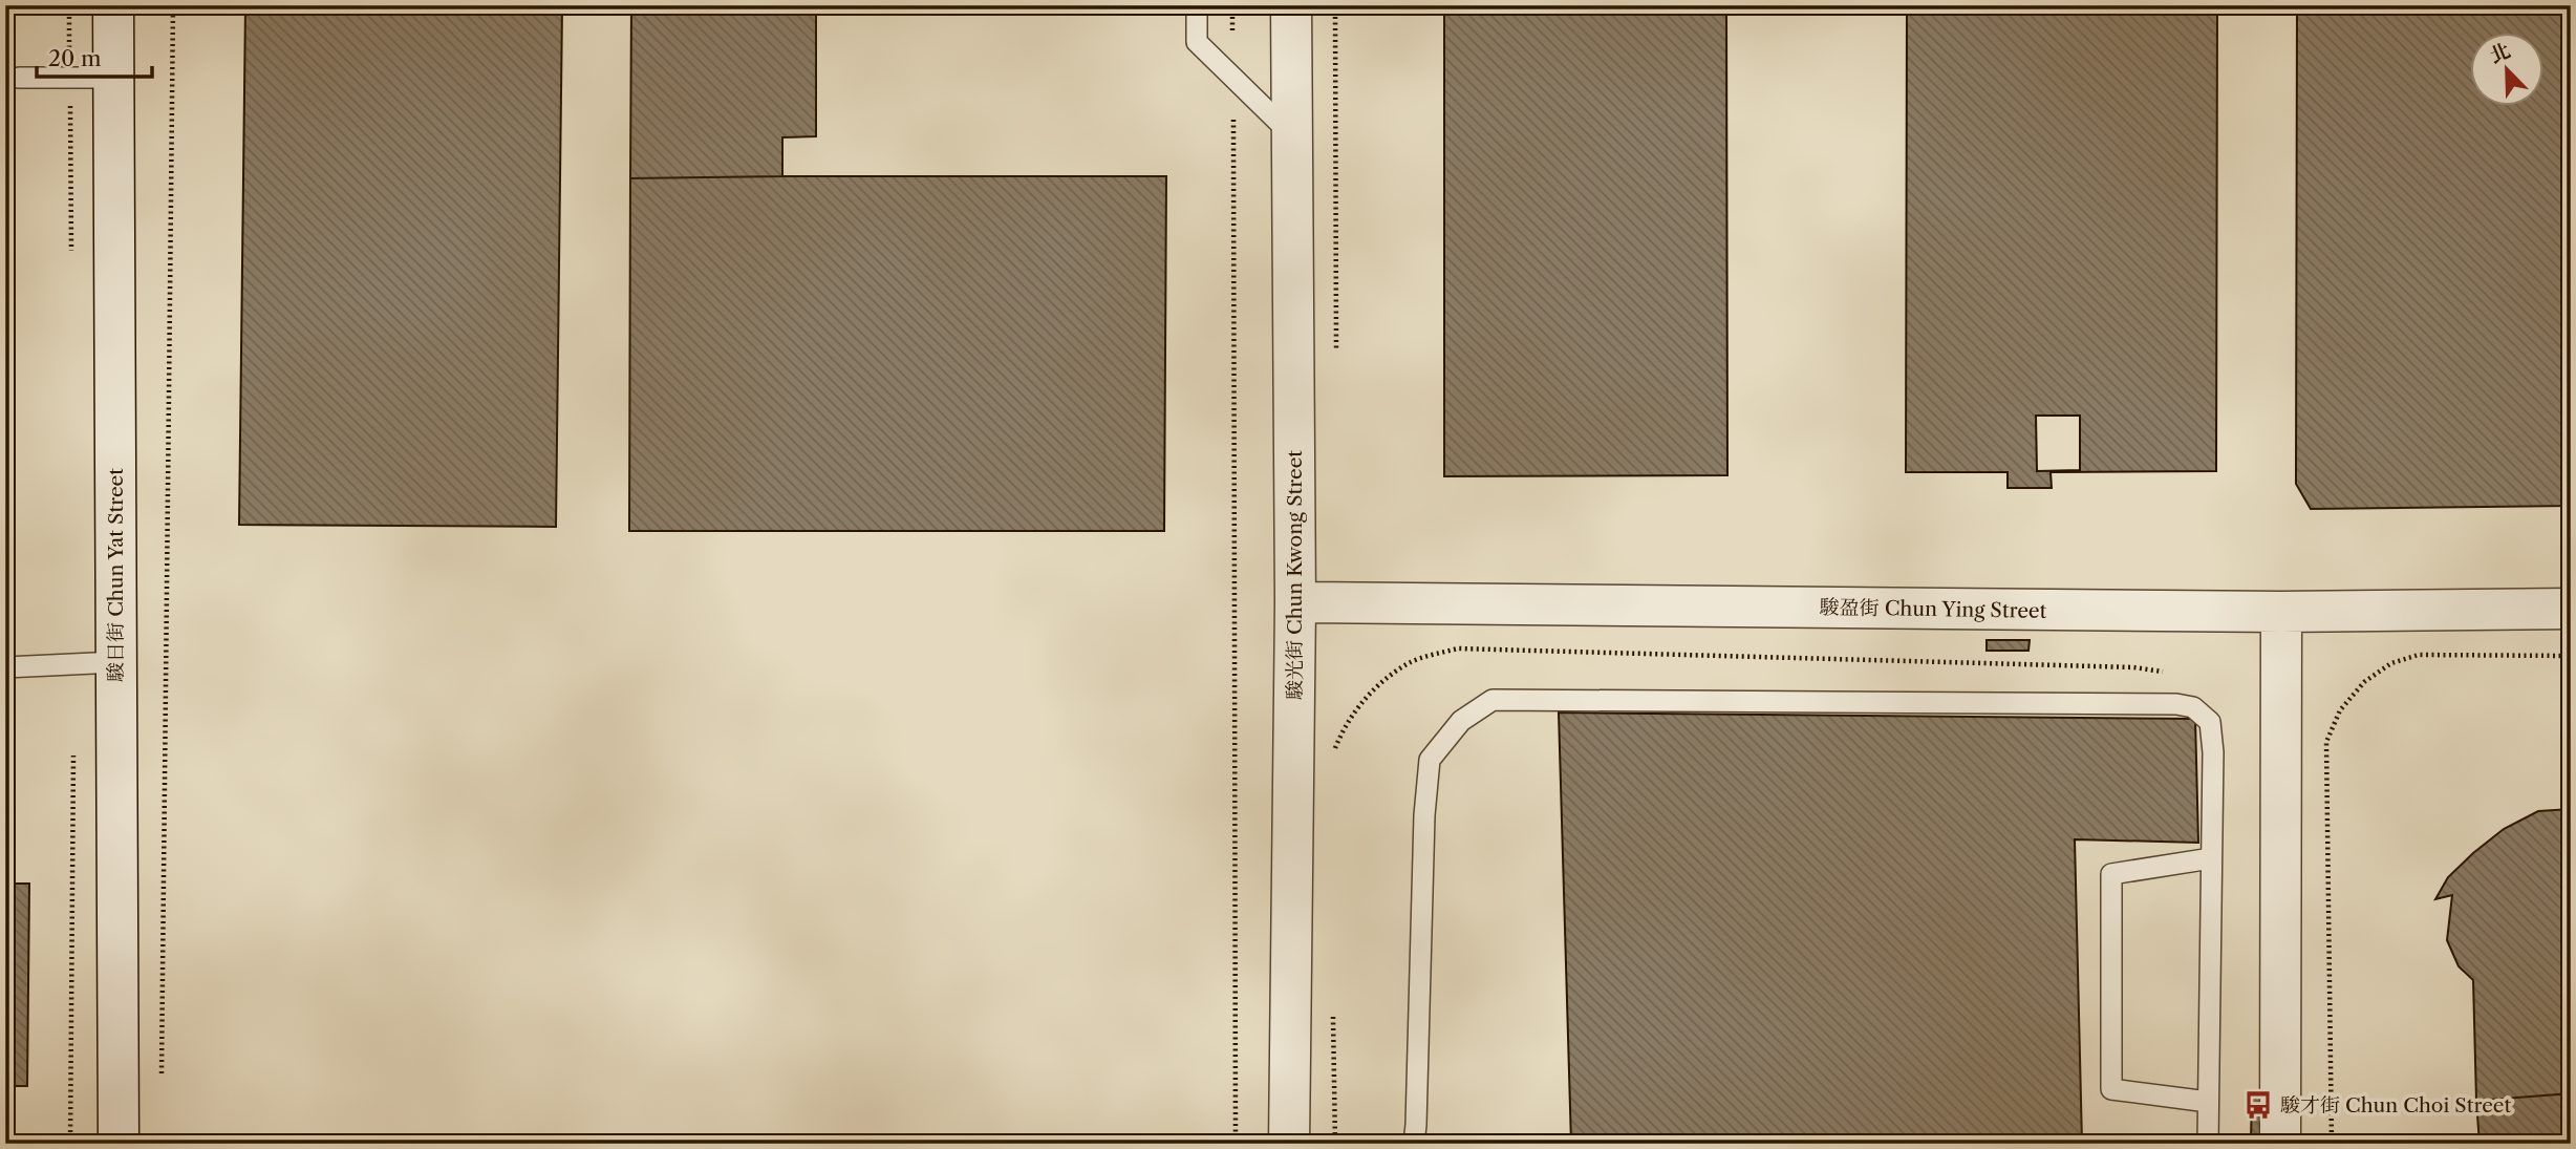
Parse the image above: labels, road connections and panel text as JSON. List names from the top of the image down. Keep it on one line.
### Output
{"streets":{"street":["駿日街 Chun Yat Street","駿光街 Chun Kwong Street","駿盈街 Chun Ying Street"]},"crossings":[["駿光街 Chun Kwong Street","駿盈街 Chun Ying Street"]],"places":{"bus stop":["駿才街 Chun Choi Street"]},"scale_bar":"20 m","north":"top left"}
